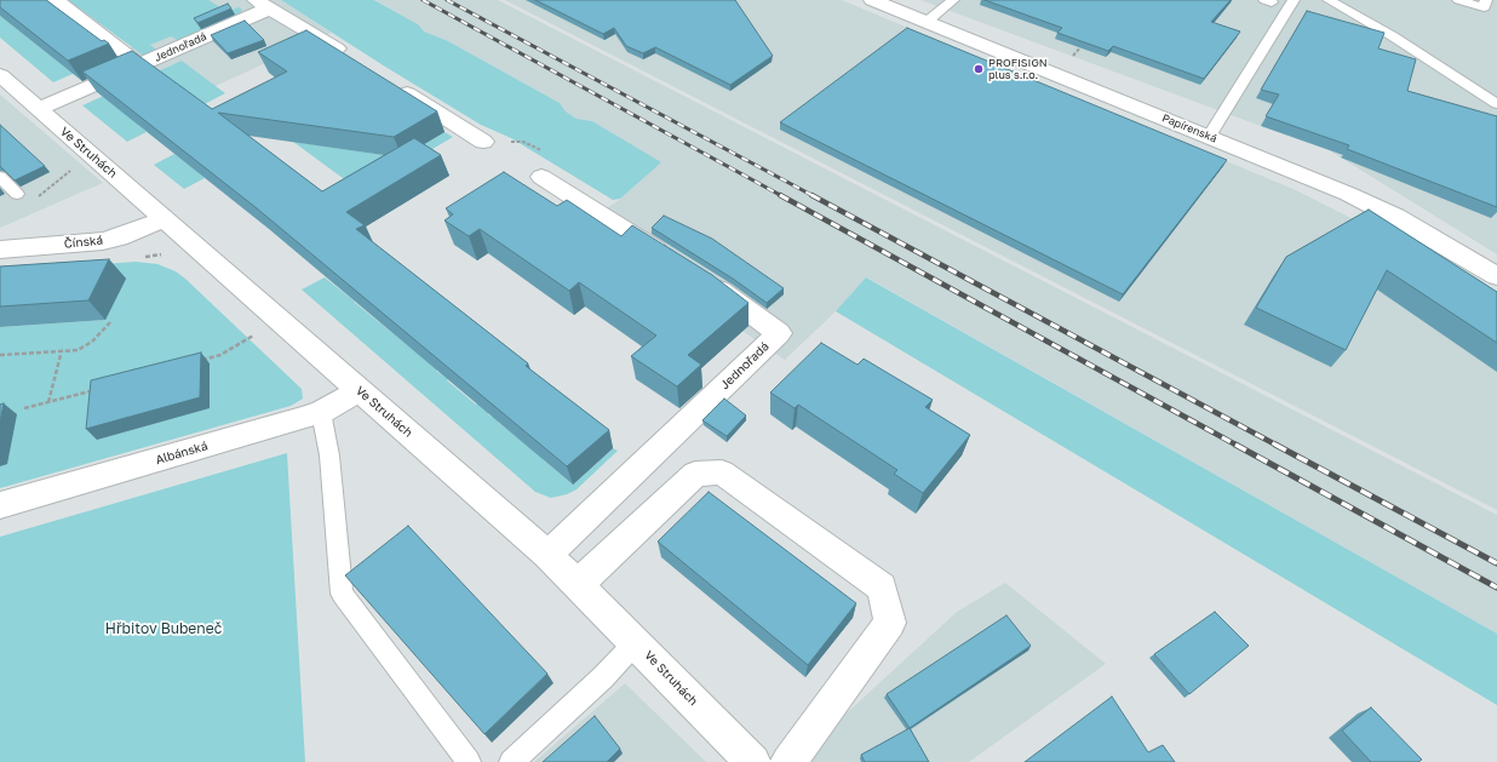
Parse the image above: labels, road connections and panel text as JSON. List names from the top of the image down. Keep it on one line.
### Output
{"streets":{"street":["Jednořadá","Papírenská","Ve Struhách","Čínská","Albánská"]},"crossings":[["Jednořadá","Ve Struhách"],["Ve Struhách","Čínská"],["Ve Struhách","Albánská"]],"parks":["Hřbitov Bubeneč"],"places":["PROFISIGN plus s.r.o."]}
